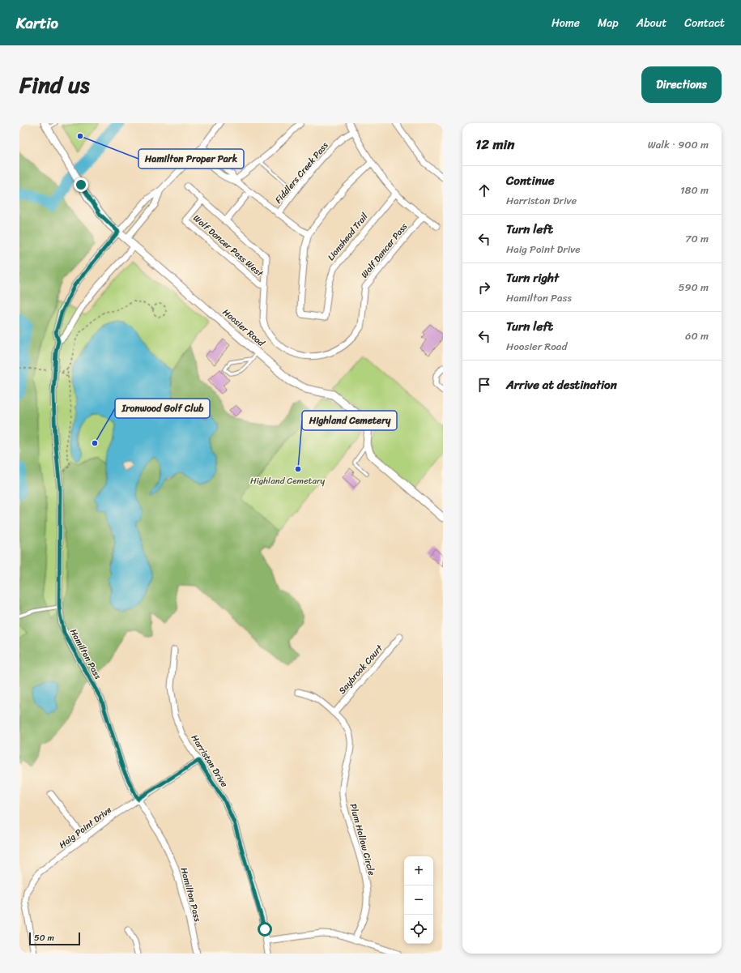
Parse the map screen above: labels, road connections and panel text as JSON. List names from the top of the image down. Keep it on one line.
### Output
{"streets":{"street":["Fiddlers Creek Pass","Lionshead Trail","Wolf Dancer Pass West","Wolf Dancer Pass","Hoosier Road","Hamilton Pass","Saybrook Court","Harriston Drive","Haig Point Drive","Plum Hollow Circle"]},"crossings":[["Wolf Dancer Pass West","Wolf Dancer Pass"],["Hoosier Road","Hamilton Pass"],["Hamilton Pass","Haig Point Drive"],["Saybrook Court","Plum Hollow Circle"],["Harriston Drive","Haig Point Drive"]],"parks":["Highland Cemetary"],"places":["Hamilton Proper Park","Ironwood Golf Club","Highland Cemetery"],"scale_bar":"50 m","page":{"header":"Kartio","nav":["Home","Map","About","Contact"],"title":"Find us","buttons":"Directions","heading":["12 min","Walk · 900 m"],"list":[["Continue","Harriston Drive","180 m"],["Turn left","Haig Point Drive","70 m"],["Turn right","Hamilton Pass","590 m"],["Turn left","Hoosier Road","60 m"],"Arrive at destination"],"map_buttons":["+","−"],"scale":"50 m"}}
